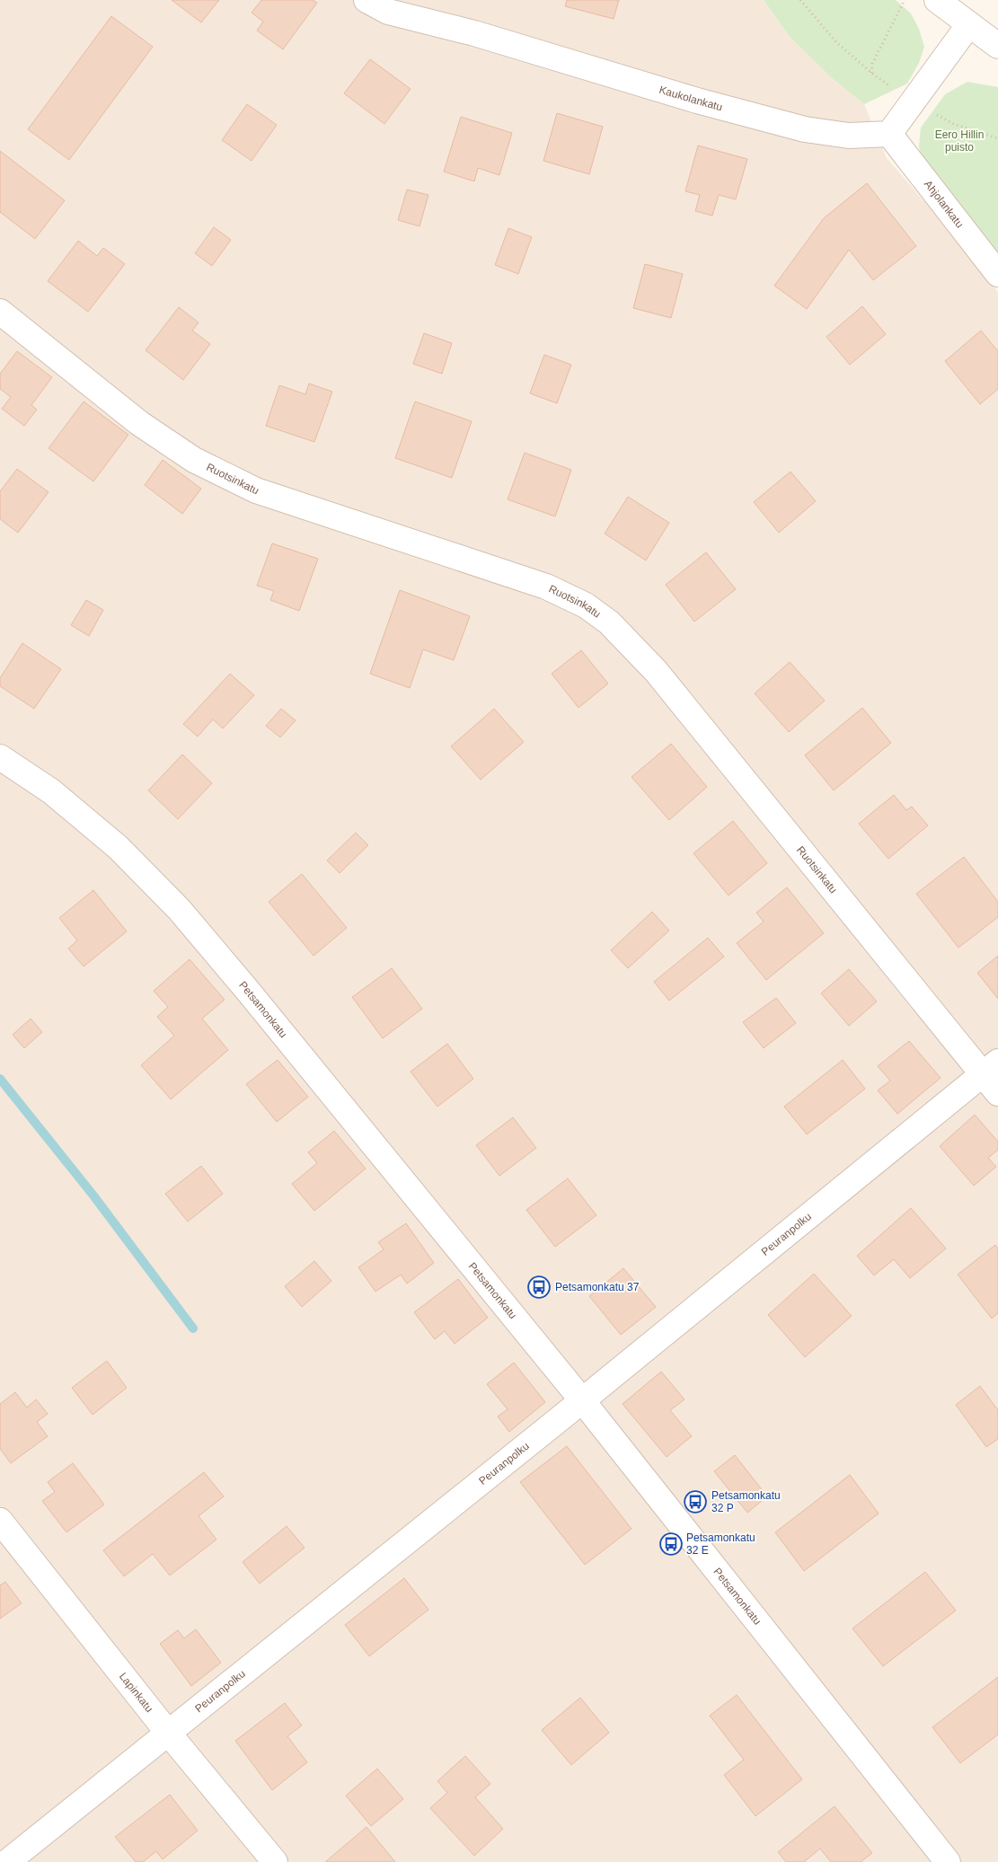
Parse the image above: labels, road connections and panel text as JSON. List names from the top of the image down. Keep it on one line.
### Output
{"streets":{"street":["Kaukolankatu","Ahjolankatu","Ruotsinkatu","Petsamonkatu","Peuranpolku","Lapinkatu"]},"crossings":[["Kaukolankatu","Ahjolankatu"],["Ruotsinkatu","Peuranpolku"],["Petsamonkatu","Peuranpolku"],["Peuranpolku","Lapinkatu"]],"parks":["Eero Hillin puisto"],"places":{"bus stop":["Petsamonkatu 37","Petsamonkatu 32 P","Petsamonkatu 32 E"]}}
